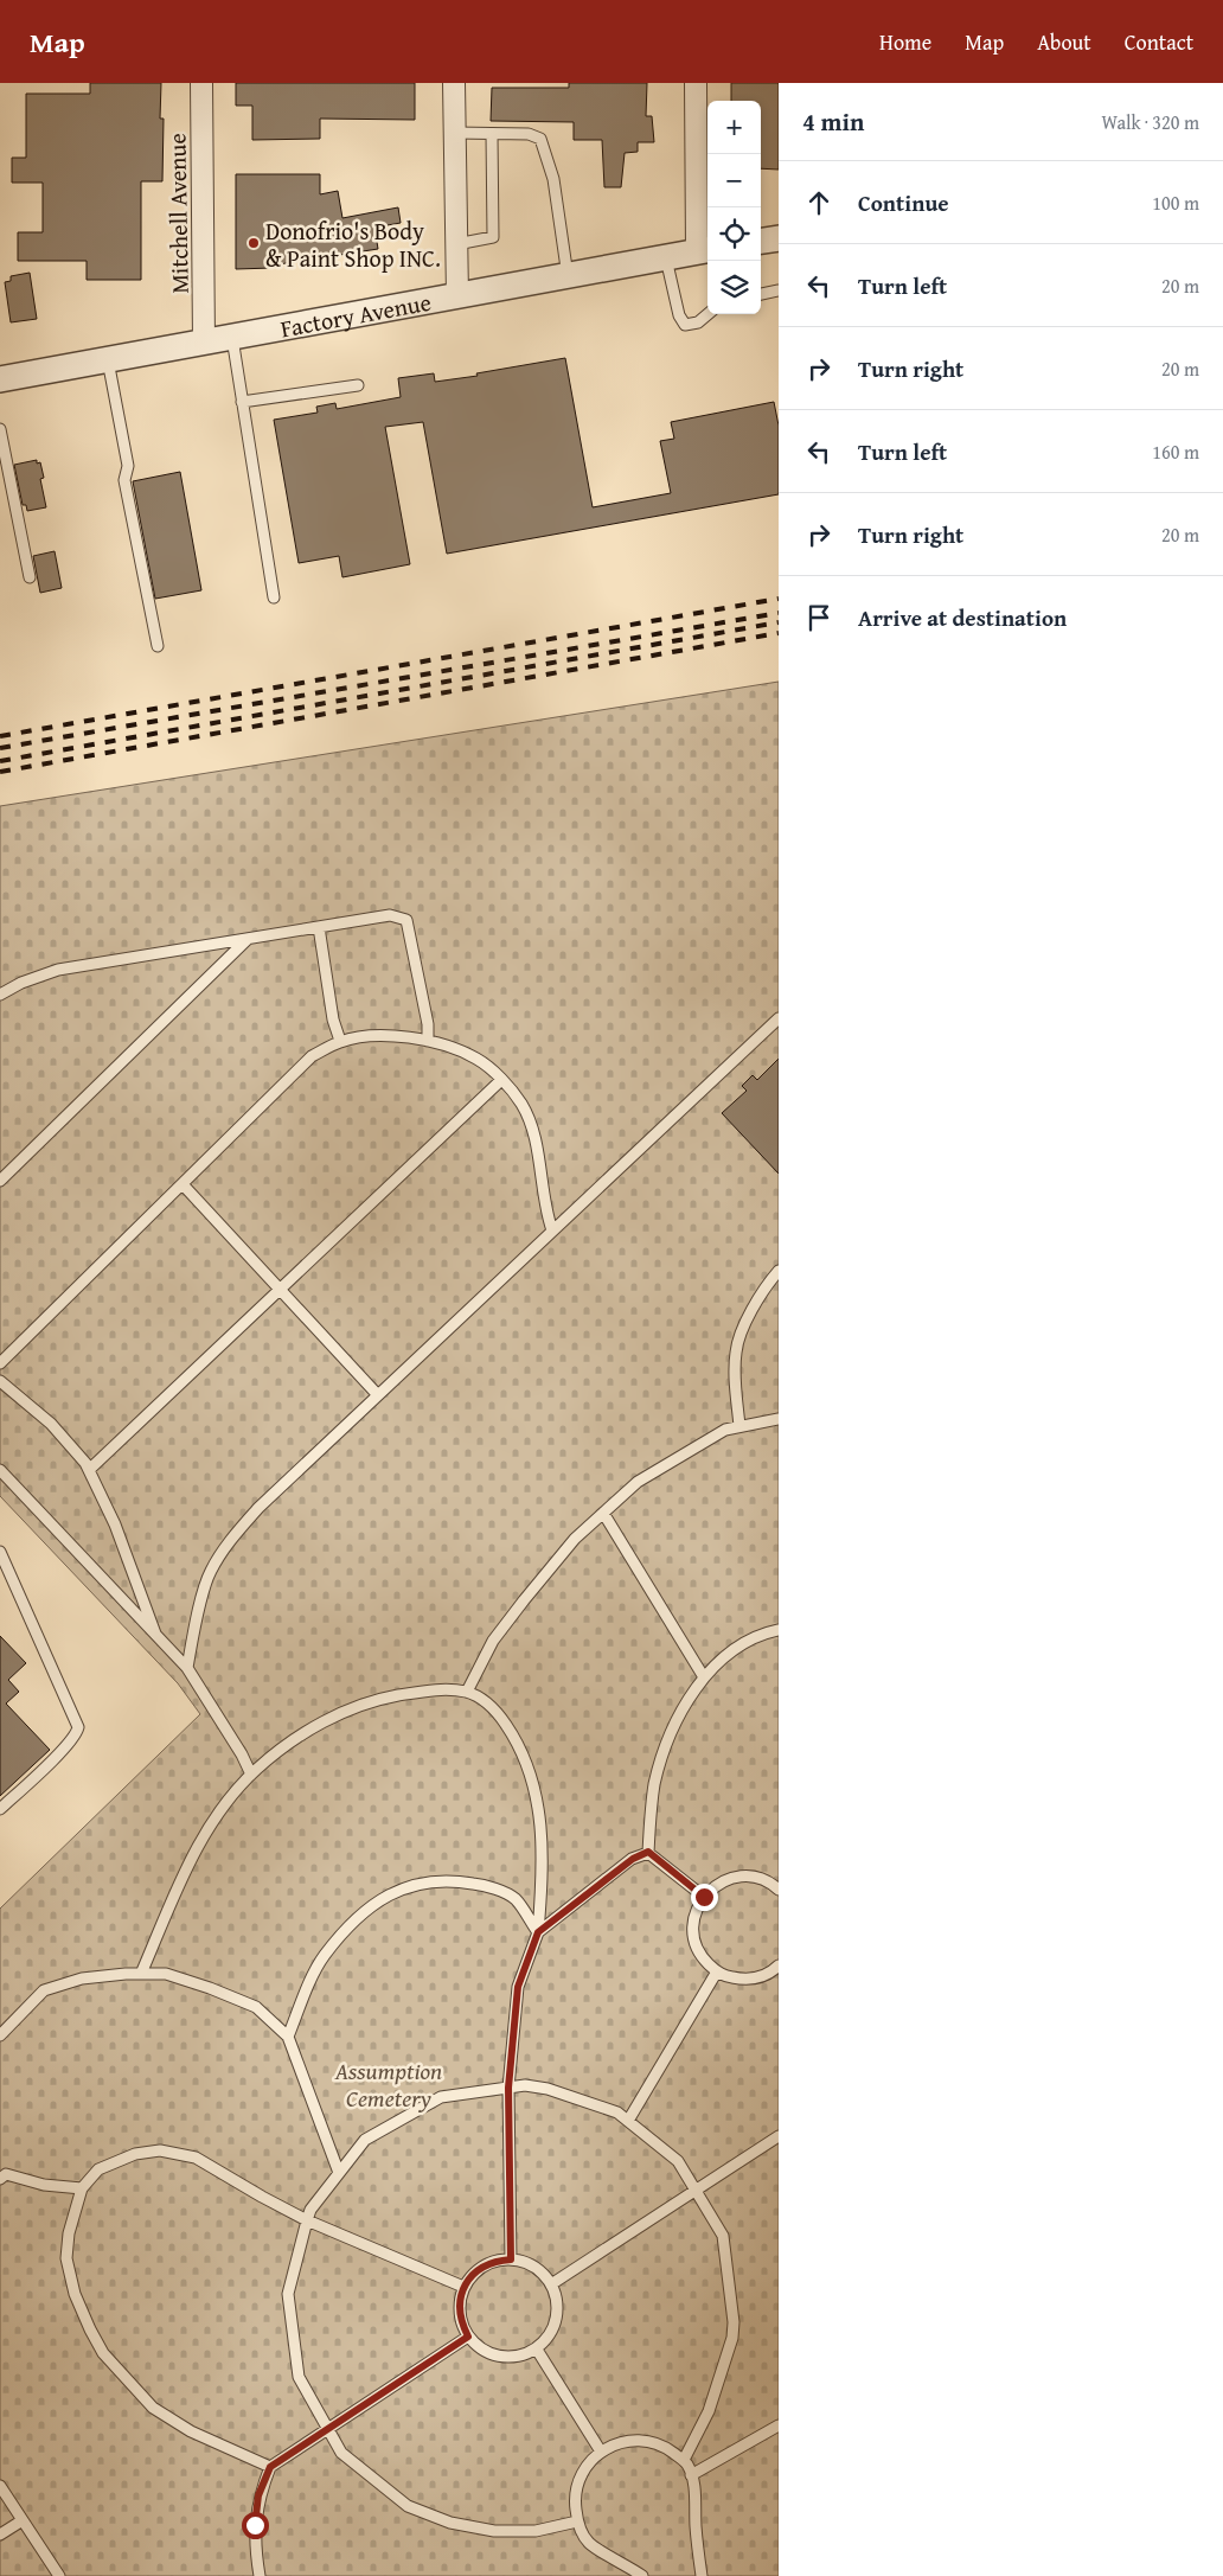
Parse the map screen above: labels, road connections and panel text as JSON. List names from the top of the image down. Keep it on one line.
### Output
{"streets":{"street":["Mitchell Avenue","Factory Avenue"]},"crossings":[["Mitchell Avenue","Factory Avenue"]],"parks":["Assumption Cemetery"],"places":["Donofrio's Body & Paint Shop INC."],"page":{"header":"Map","nav":["Home","Map","About","Contact"],"heading":["4 min","Walk · 320 m"],"map_buttons":["+","−"],"list":[["Continue","100 m"],["Turn left","20 m"],["Turn right","20 m"],["Turn left","160 m"],["Turn right","20 m"],"Arrive at destination"]}}
